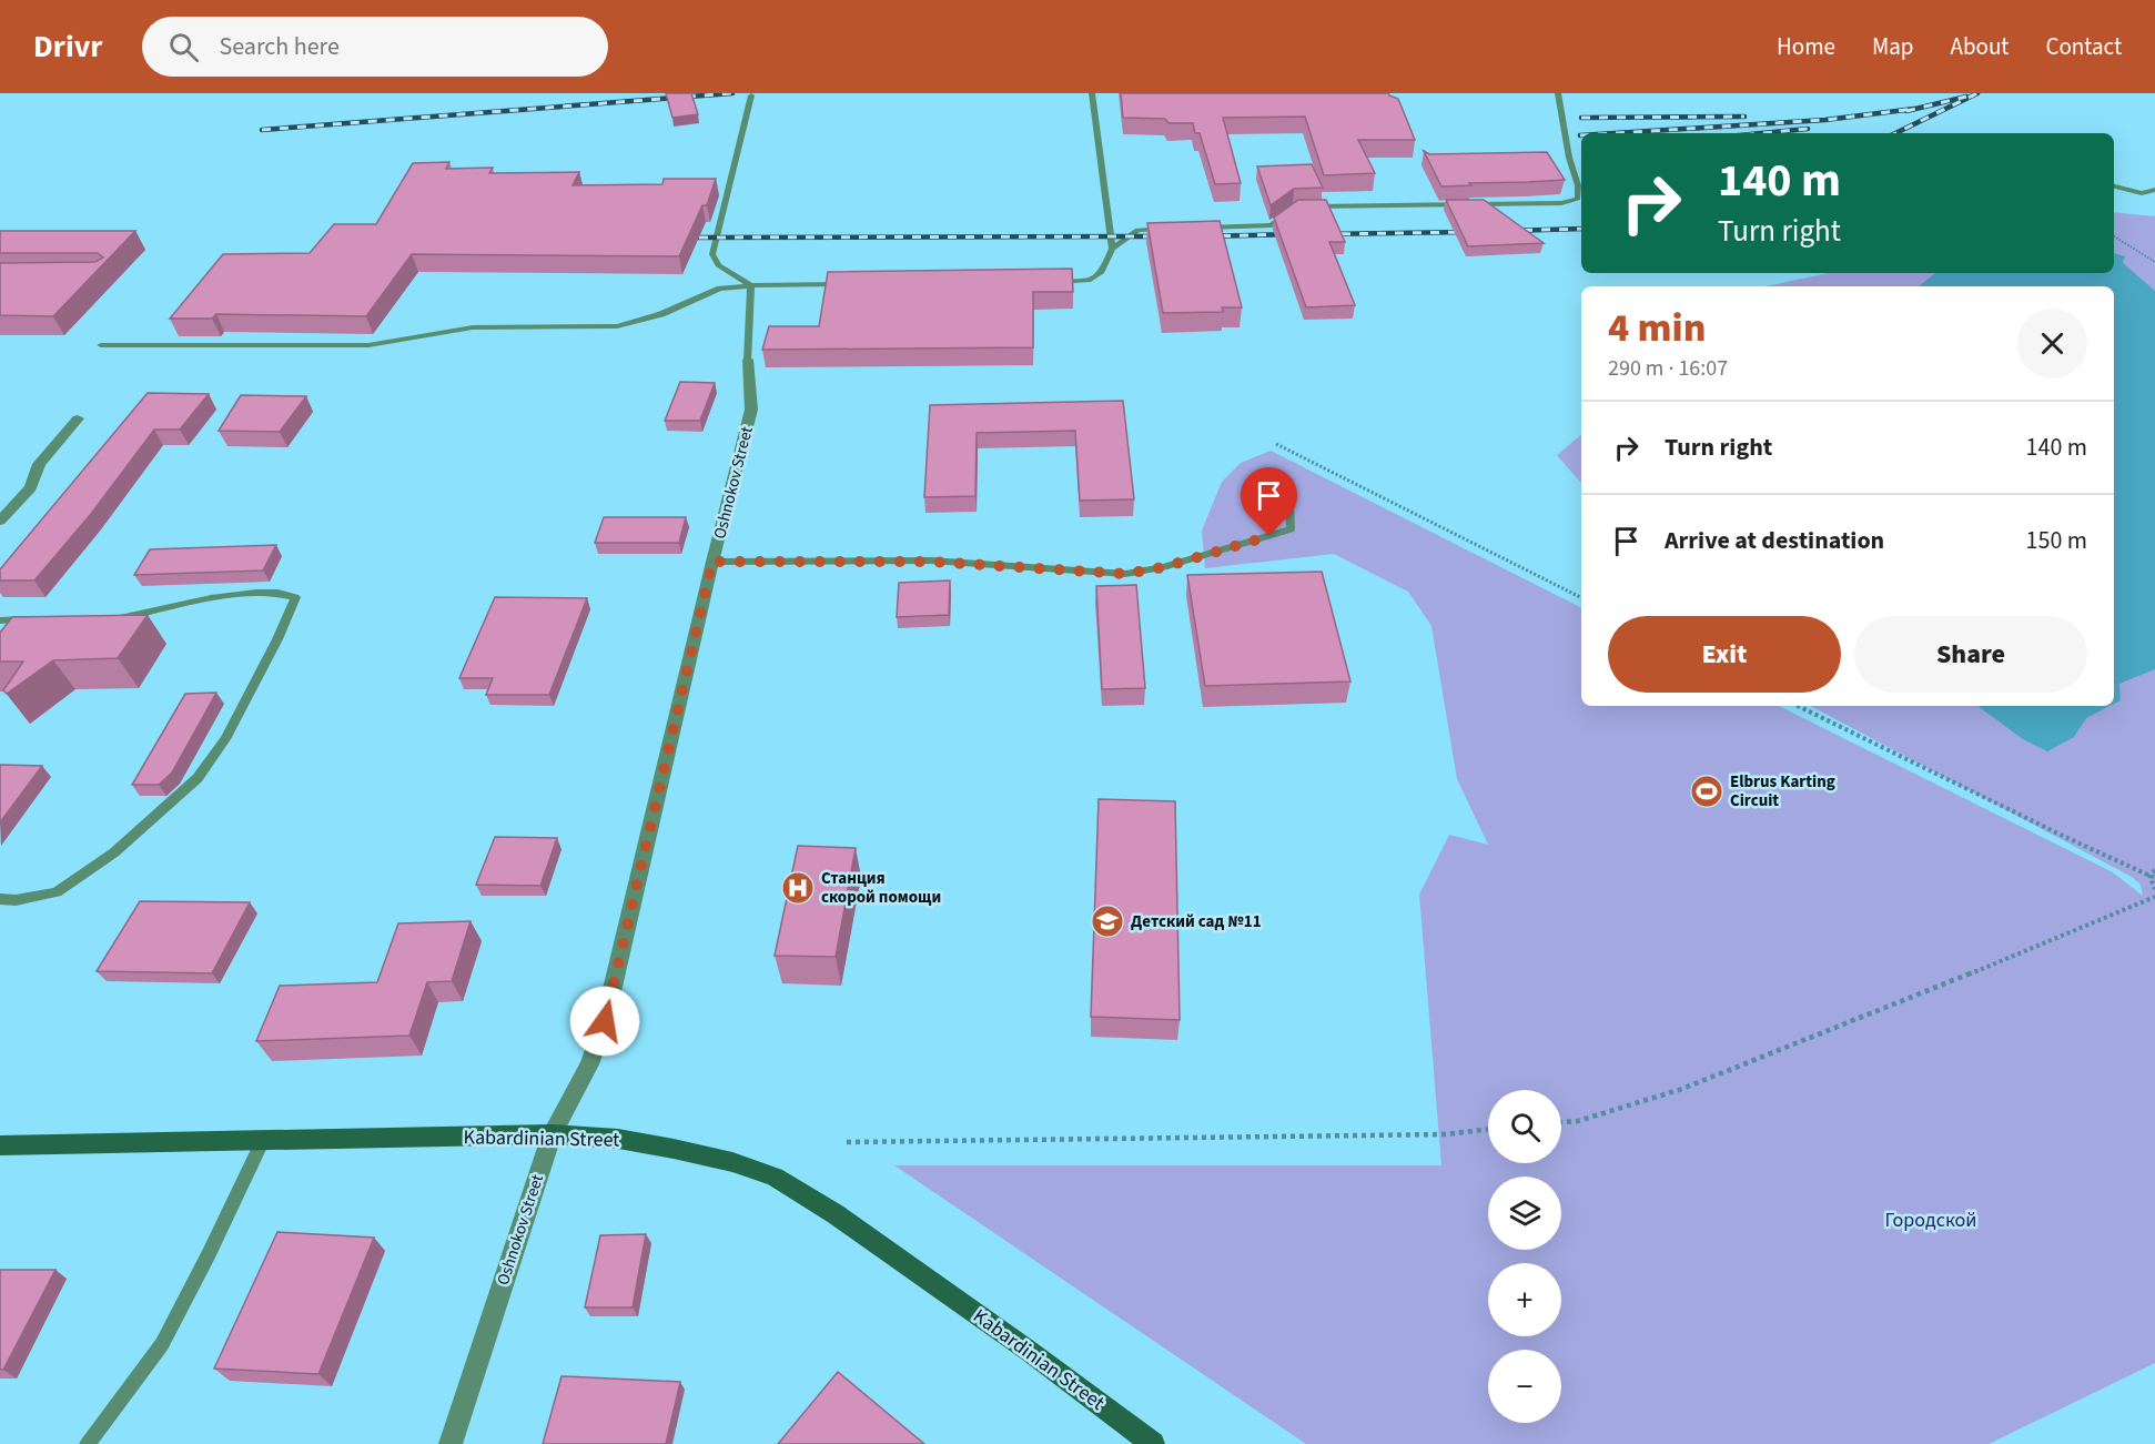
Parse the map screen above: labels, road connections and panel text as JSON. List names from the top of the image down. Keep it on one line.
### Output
{"streets":{"main road":["Kabardinian Street"],"street":["Oshnokov Street"]},"crossings":[["Oshnokov Street","Kabardinian Street"]],"parks":["Городской"],"places":{"sports":["Elbrus Karting Circuit"],"hospital":["Станция скорой помощи"],"school or university":["Детский сад №11"]},"page":{"header":"Drivr","search":"Search here","nav":["Home","Map","About","Contact"],"turn":["140 m","Turn right"],"heading":["4 min","290 m · 16:07"],"list":[{"name":"Turn right","value":"140 m"},{"name":"Arrive at destination","value":"150 m"}],"buttons":["Exit","Share"],"map_buttons":["+","−"]}}
